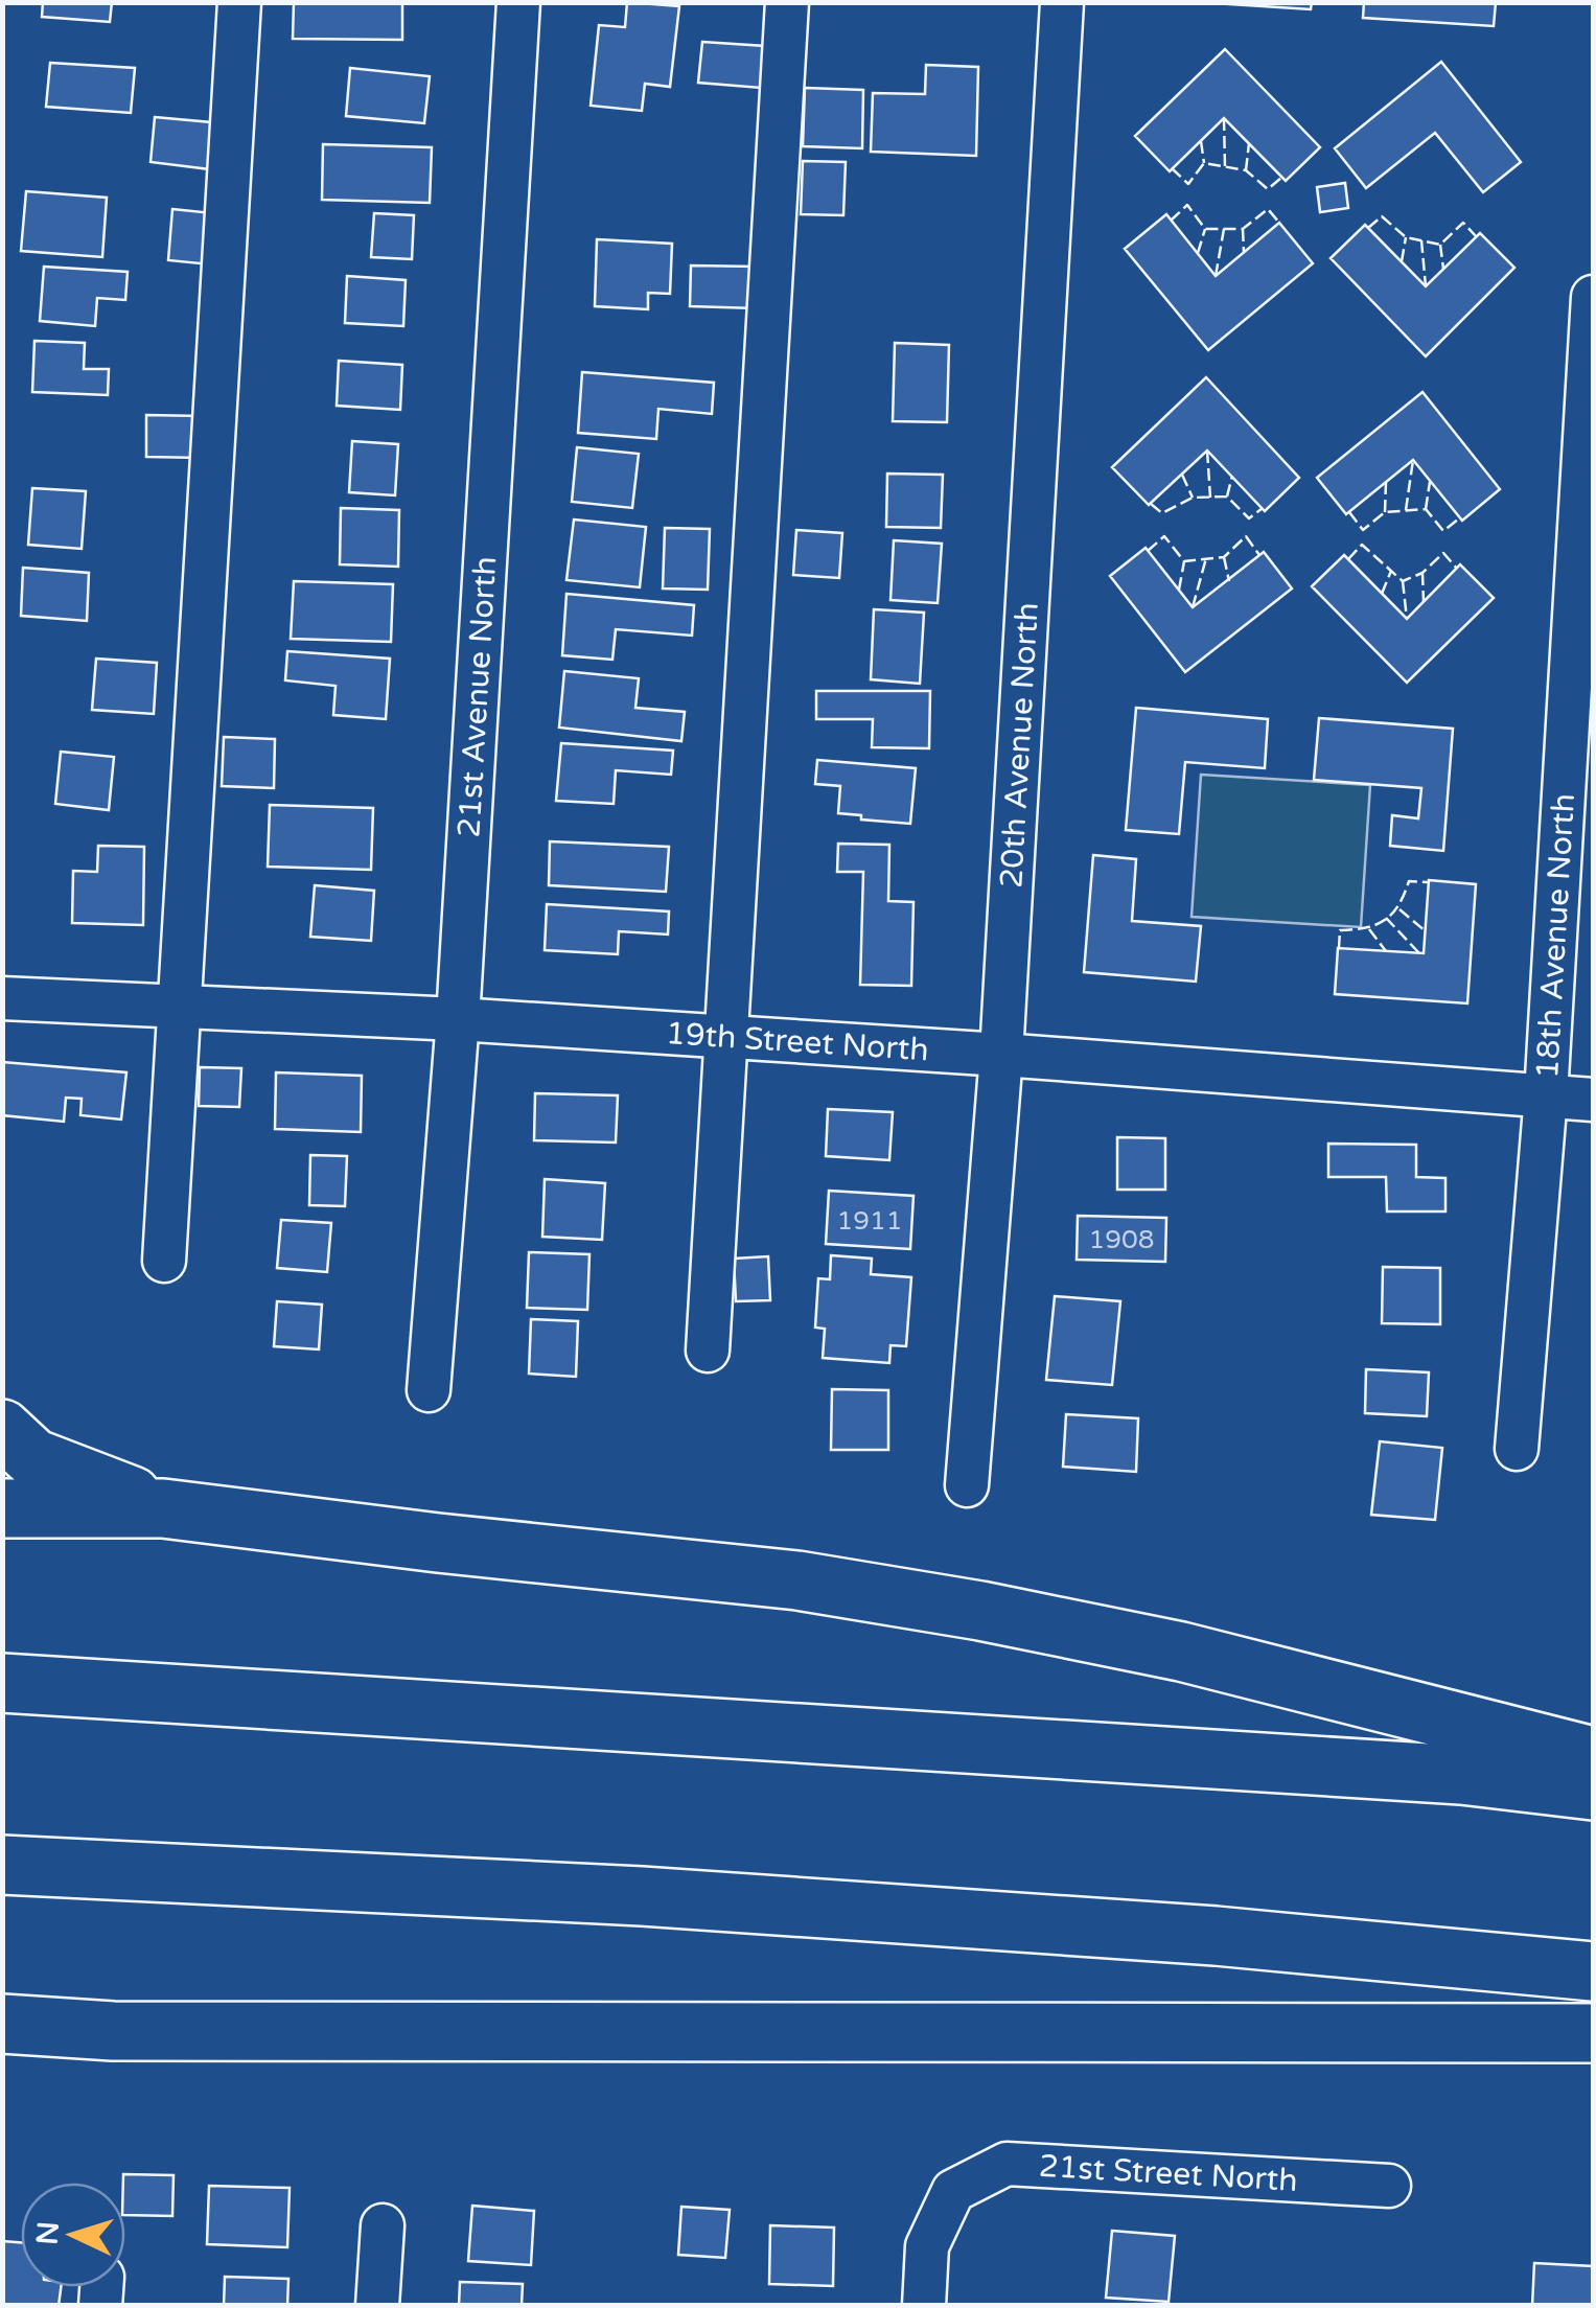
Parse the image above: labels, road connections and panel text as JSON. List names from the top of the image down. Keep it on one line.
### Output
{"streets":{"street":["21st Avenue North","20th Avenue North","18th Avenue North","19th Street North","21st Street North"]},"crossings":[["21st Avenue North","19th Street North"],["20th Avenue North","19th Street North"],["18th Avenue North","19th Street North"]],"house_numbers":["1911","1908"],"north":"left"}
